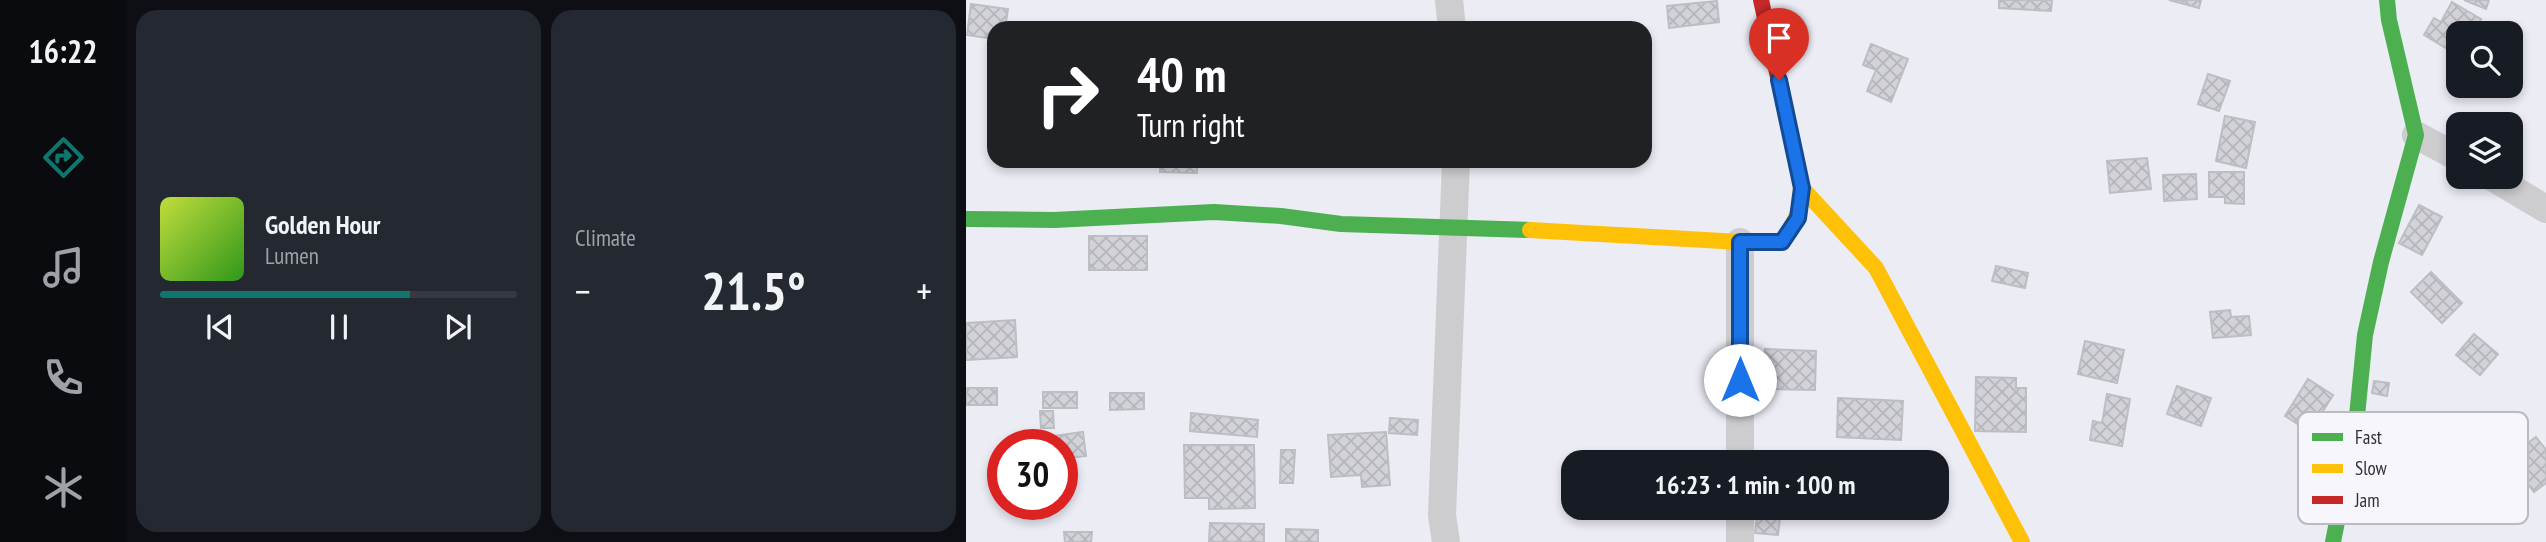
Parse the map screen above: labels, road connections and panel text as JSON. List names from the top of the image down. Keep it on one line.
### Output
{"legend":["Fast","Slow","Jam"],"page":{"tabs":"16:22","tile":"Climate","turn":["40 m","Turn right"],"song":["Golden Hour","Lumen"],"heat":["−","21.5°","+"],"limit":"30","trip":"16:23 · 1 min · 100 m"}}
